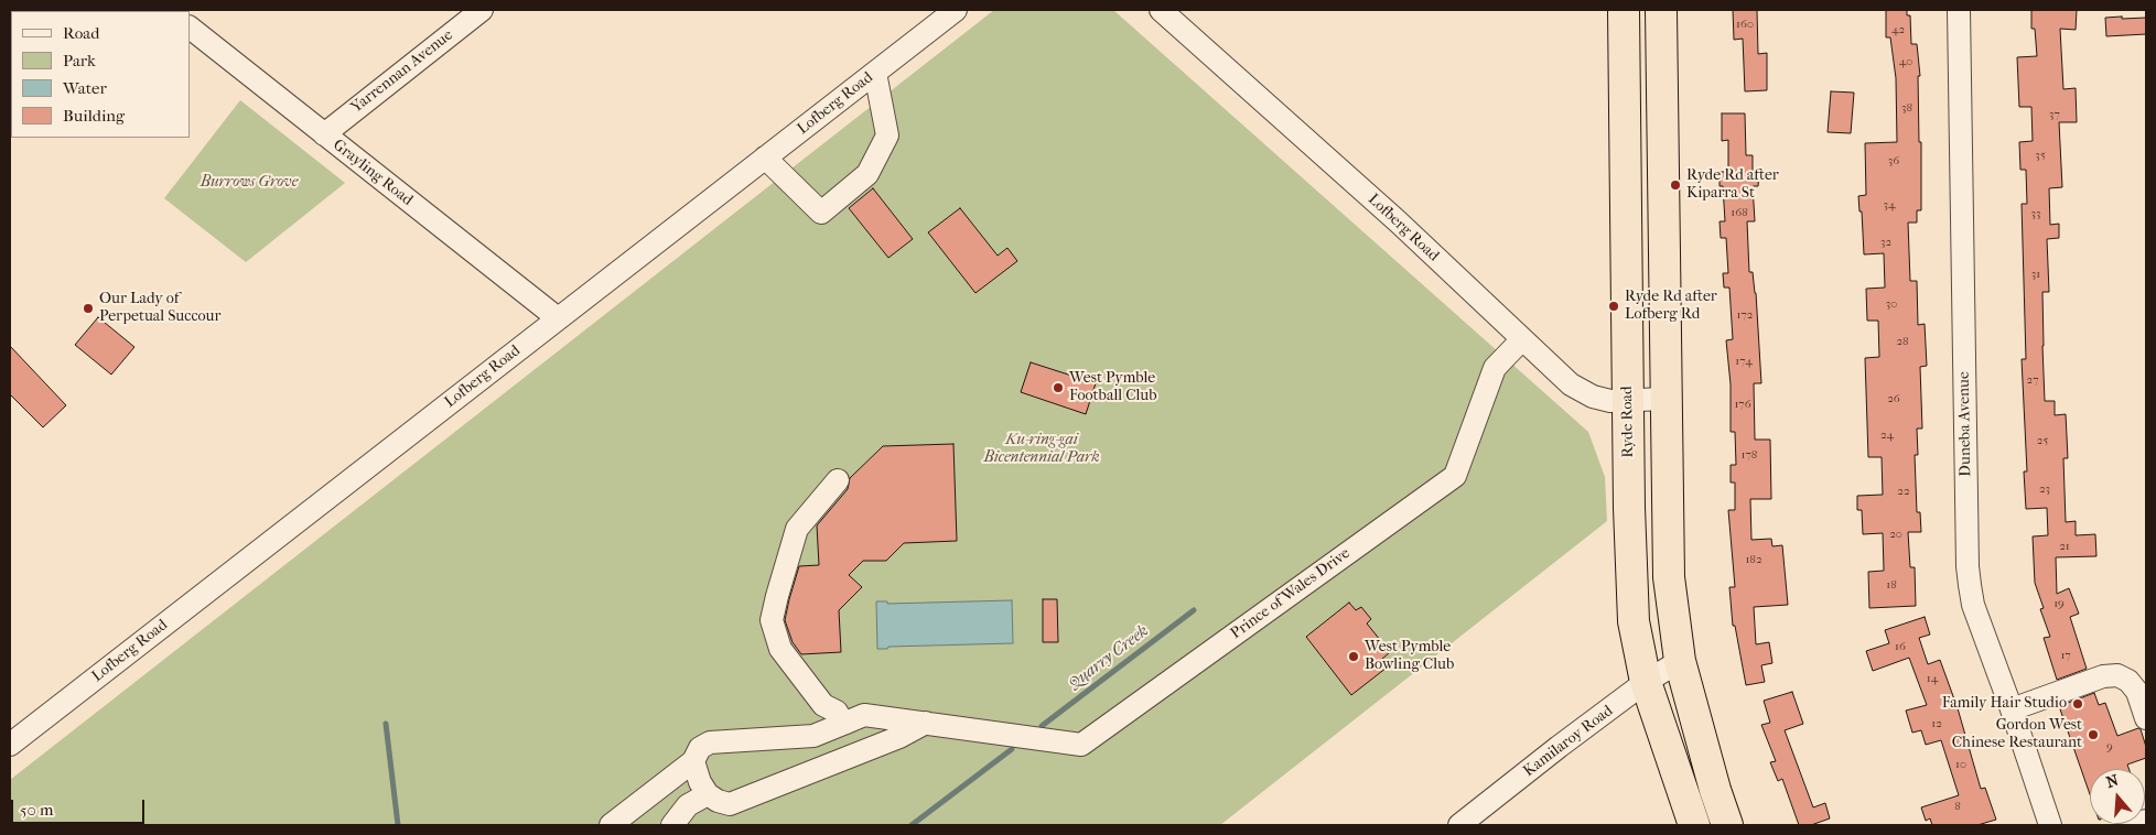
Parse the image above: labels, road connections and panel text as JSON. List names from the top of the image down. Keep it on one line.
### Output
{"streets":{"highway":["Ryde Road"],"street":["Yarrennan Avenue","Lofberg Road","Grayling Road","Duneba Avenue","Prince of Wales Drive","Kamilaroy Road"]},"crossings":[["Yarrennan Avenue","Grayling Road"],["Lofberg Road","Grayling Road"],["Lofberg Road","Ryde Road"],["Lofberg Road","Prince of Wales Drive"],["Ryde Road","Kamilaroy Road"]],"water":["Quarry Creek"],"parks":["Burrows Grove","Ku-ring-gai Bicentennial Park"],"places":["Ryde Rd after Kiparra St","Ryde Rd after Lofberg Rd","Our Lady of Perpetual Succour","West Pymble Football Club","West Pymble Bowling Club","Family Hair Studio","Gordon West Chinese Restaurant"],"house_numbers":["160","42","40","38","37","35","36","34","168","33","32","31","30","172","28","174","27","26","176","24","25","178","23","22","20","21","182","18","19","16","17","14","12","9","10","8"],"legend":["Road","Park","Water","Building"],"scale_bar":"50 m","north":"top"}
